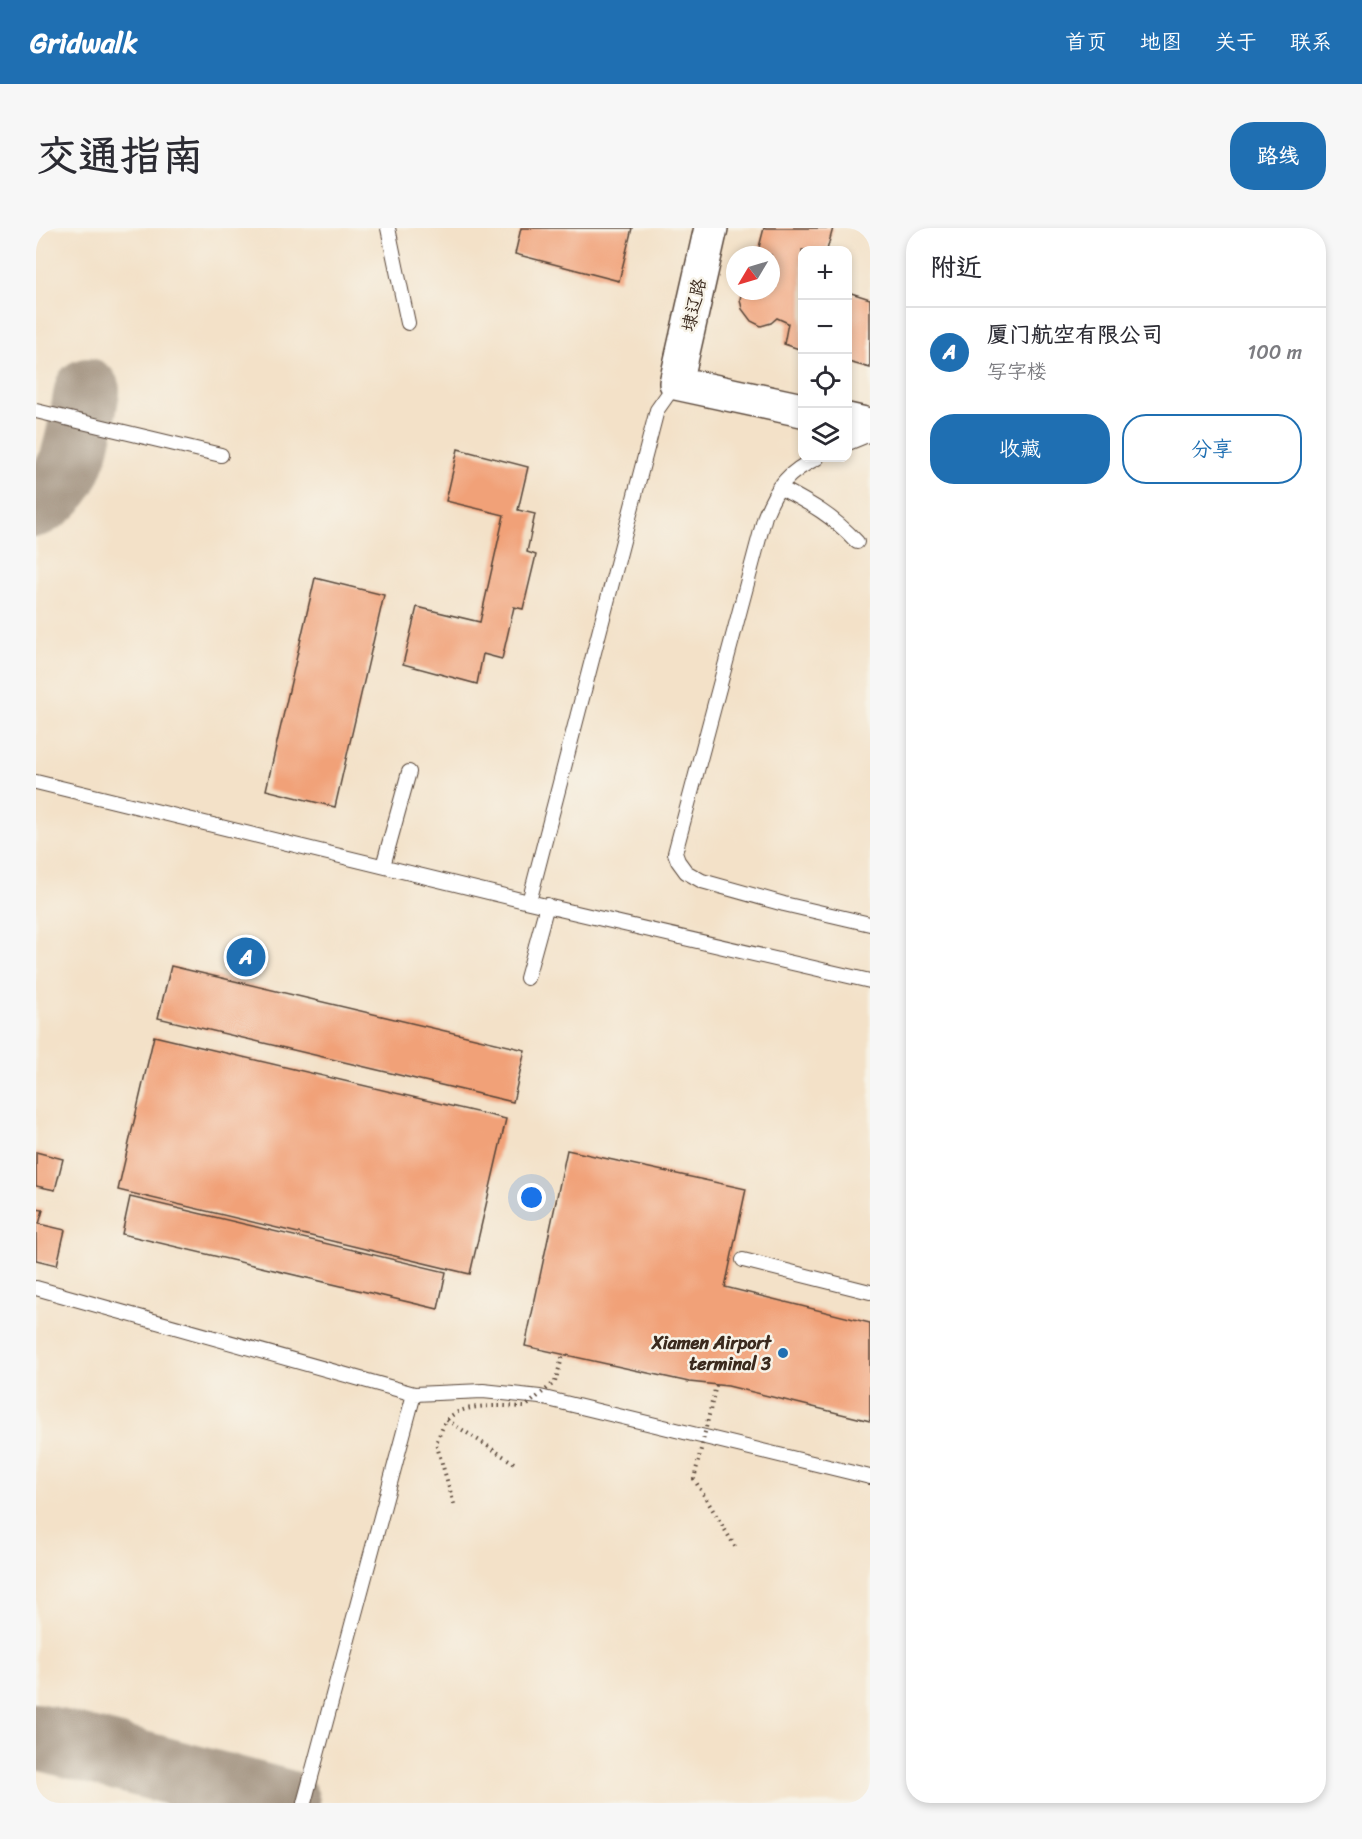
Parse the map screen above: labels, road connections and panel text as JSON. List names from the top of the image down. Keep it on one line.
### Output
{"streets":{"main road":["埭辽路"]},"places":["Xiamen Airport terminal 3"],"north":"bottom left","page":{"header":"Gridwalk","nav":["首页","地图","关于","联系"],"title":"交通指南","buttons":["路线",["收藏","分享"]],"heading":"附近","map_buttons":["+","−"],"list":[{"mark":"A","name":"厦门航空有限公司","note":"写字楼","value":"100 m"}],"pins":"A"}}
